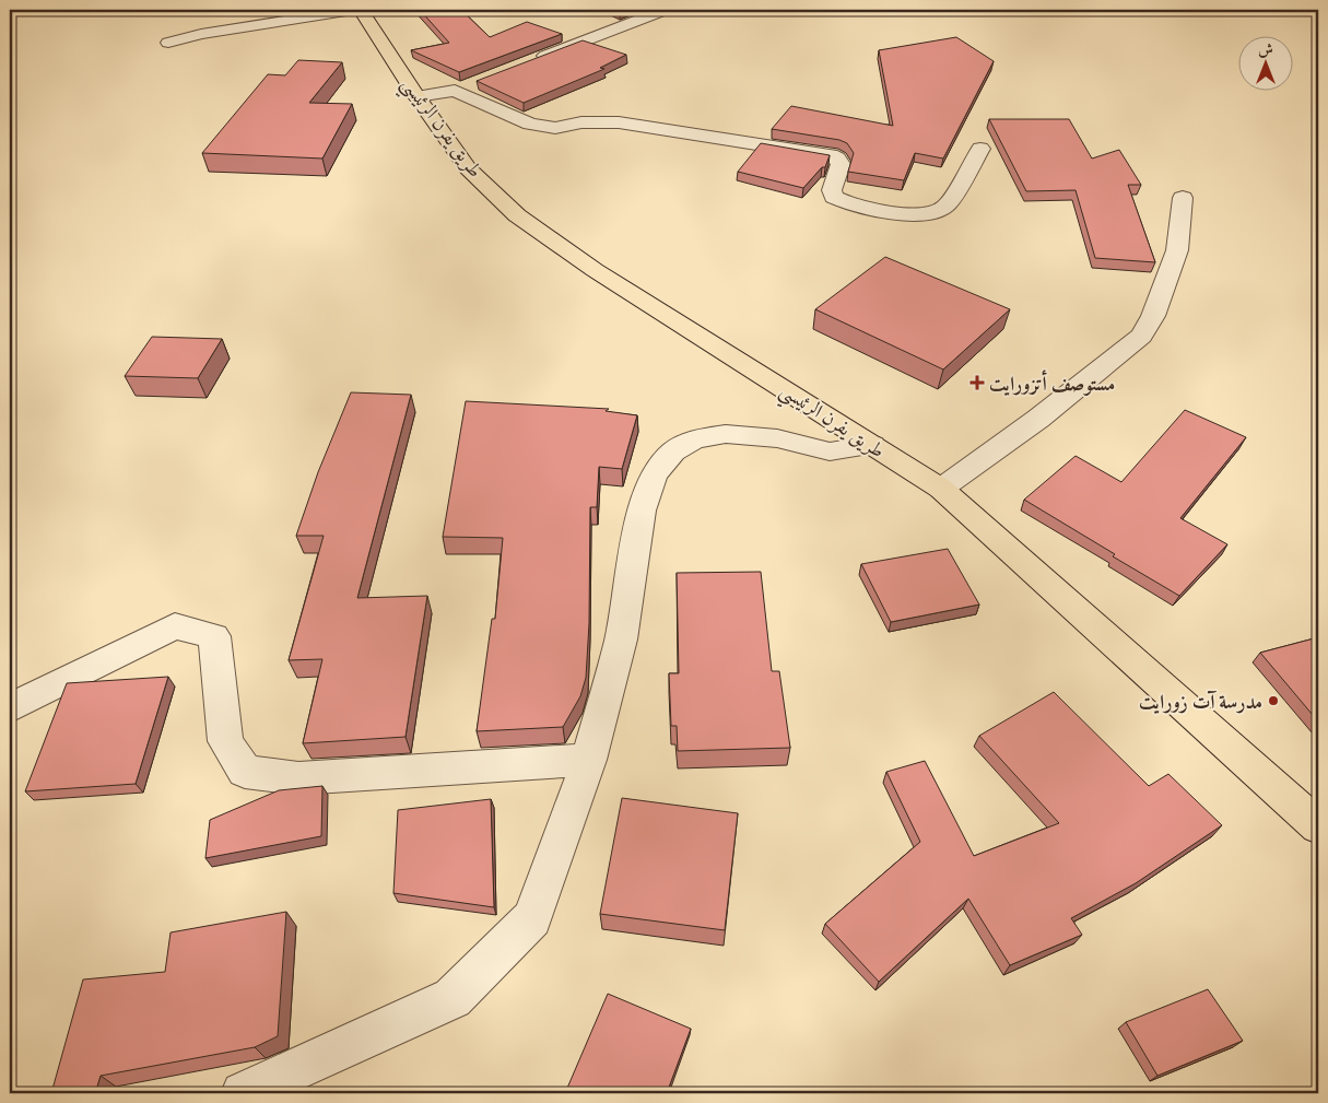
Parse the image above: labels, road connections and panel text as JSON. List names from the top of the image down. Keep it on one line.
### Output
{"streets":{"main road":["طريق يفرن الرئيسي"]},"places":{"health":["مستوصف أتزورايت"],"other":["مدرسة آت زورايت"]},"north":"top"}
